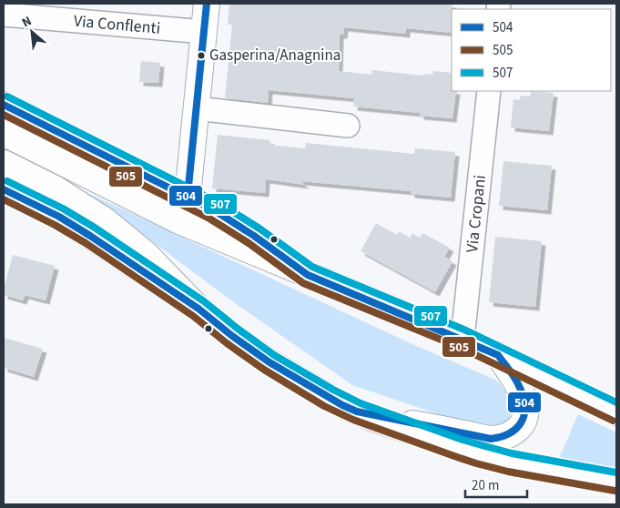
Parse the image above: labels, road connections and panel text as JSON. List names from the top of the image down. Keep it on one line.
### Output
{"streets":{"street":["Via Conflenti","Via Cropani"]},"places":["Gasperina/Anagnina"],"lines":["transit line 504","transit line 507","transit line 505"],"legend":["504","505","507"],"scale_bar":"20 m","north":"top left"}
